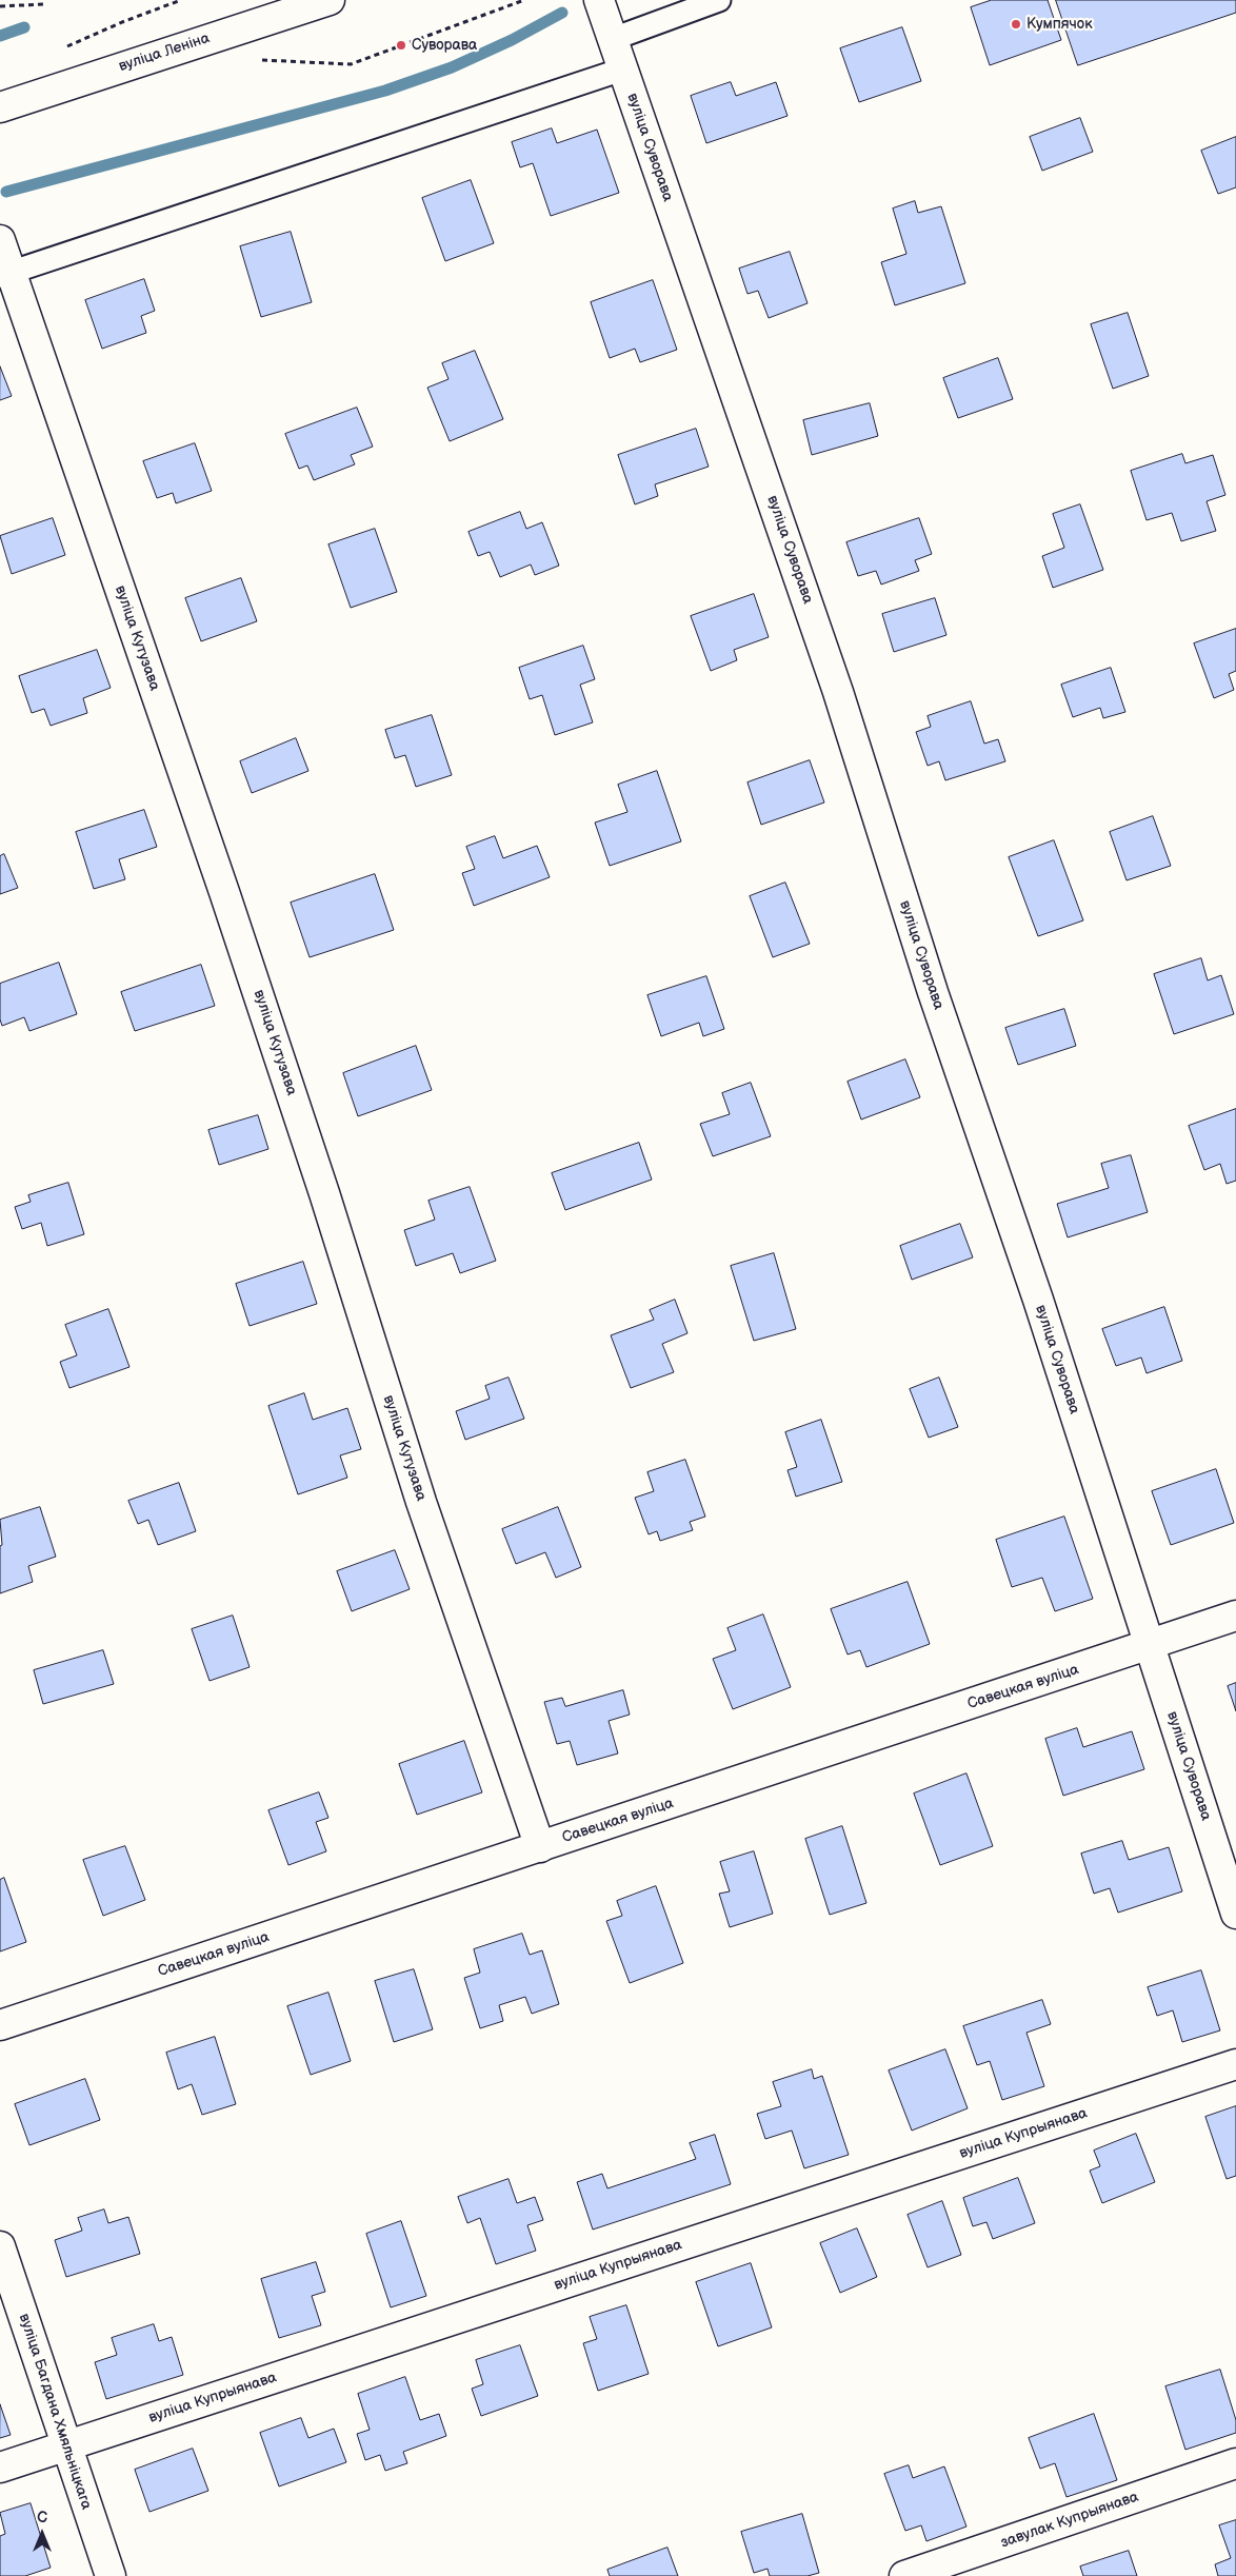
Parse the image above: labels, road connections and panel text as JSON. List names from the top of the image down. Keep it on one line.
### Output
{"streets":{"street":["вуліца Леніна","вуліца Суворава","вуліца Кутузава","Савецкая вуліца","вуліца Купрыянава","вуліца Багдана Хмяльніцкага","завулак Купрыянава"]},"crossings":[["вуліца Суворава","Савецкая вуліца"],["вуліца Кутузава","Савецкая вуліца"],["вуліца Купрыянава","вуліца Багдана Хмяльніцкага"]],"places":["Кумпячок","Суворава"],"north":"top"}
